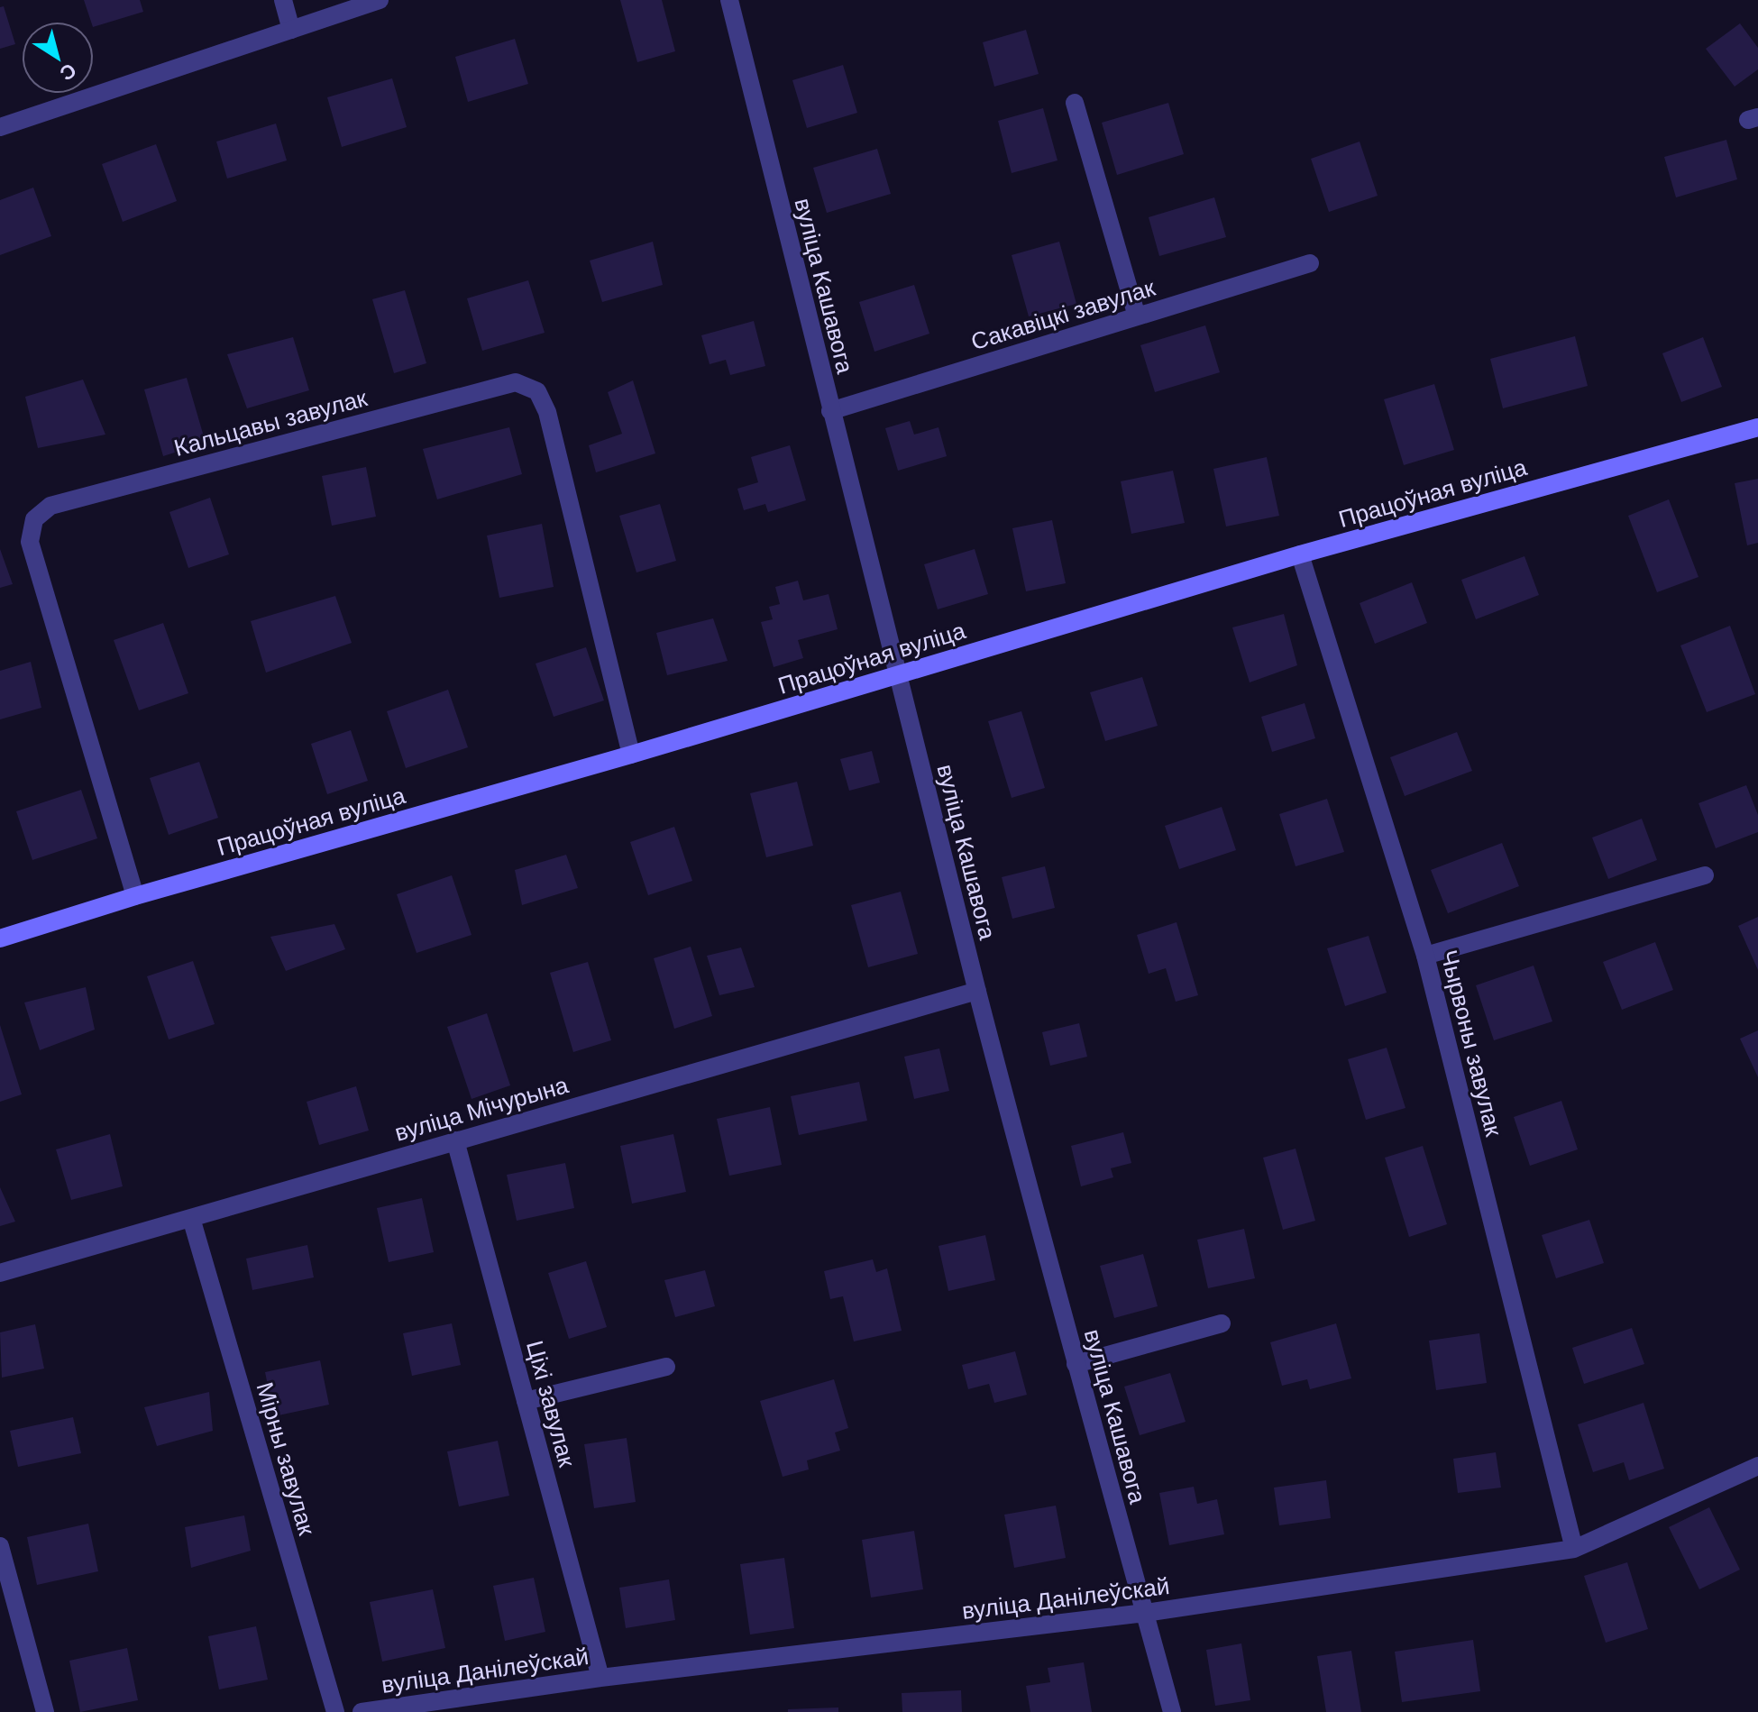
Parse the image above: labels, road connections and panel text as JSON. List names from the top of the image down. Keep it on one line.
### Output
{"streets":{"main road":["Працоўная вуліца"],"street":["вуліца Кашавога","Сакавіцкі завулак","Кальцавы завулак","Чырвоны завулак","вуліца Мічурына","Ціхі завулак","Мірны завулак","вуліца Данілеўскай"]},"crossings":[["вуліца Кашавога","Сакавіцкі завулак"],["вуліца Кашавога","Працоўная вуліца"],["вуліца Кашавога","вуліца Мічурына"],["вуліца Кашавога","вуліца Данілеўскай"],["Кальцавы завулак","Працоўная вуліца"],["Працоўная вуліца","Чырвоны завулак"],["Чырвоны завулак","вуліца Данілеўскай"],["вуліца Мічурына","Ціхі завулак"],["вуліца Мічурына","Мірны завулак"],["Ціхі завулак","вуліца Данілеўскай"]],"north":"bottom right"}
